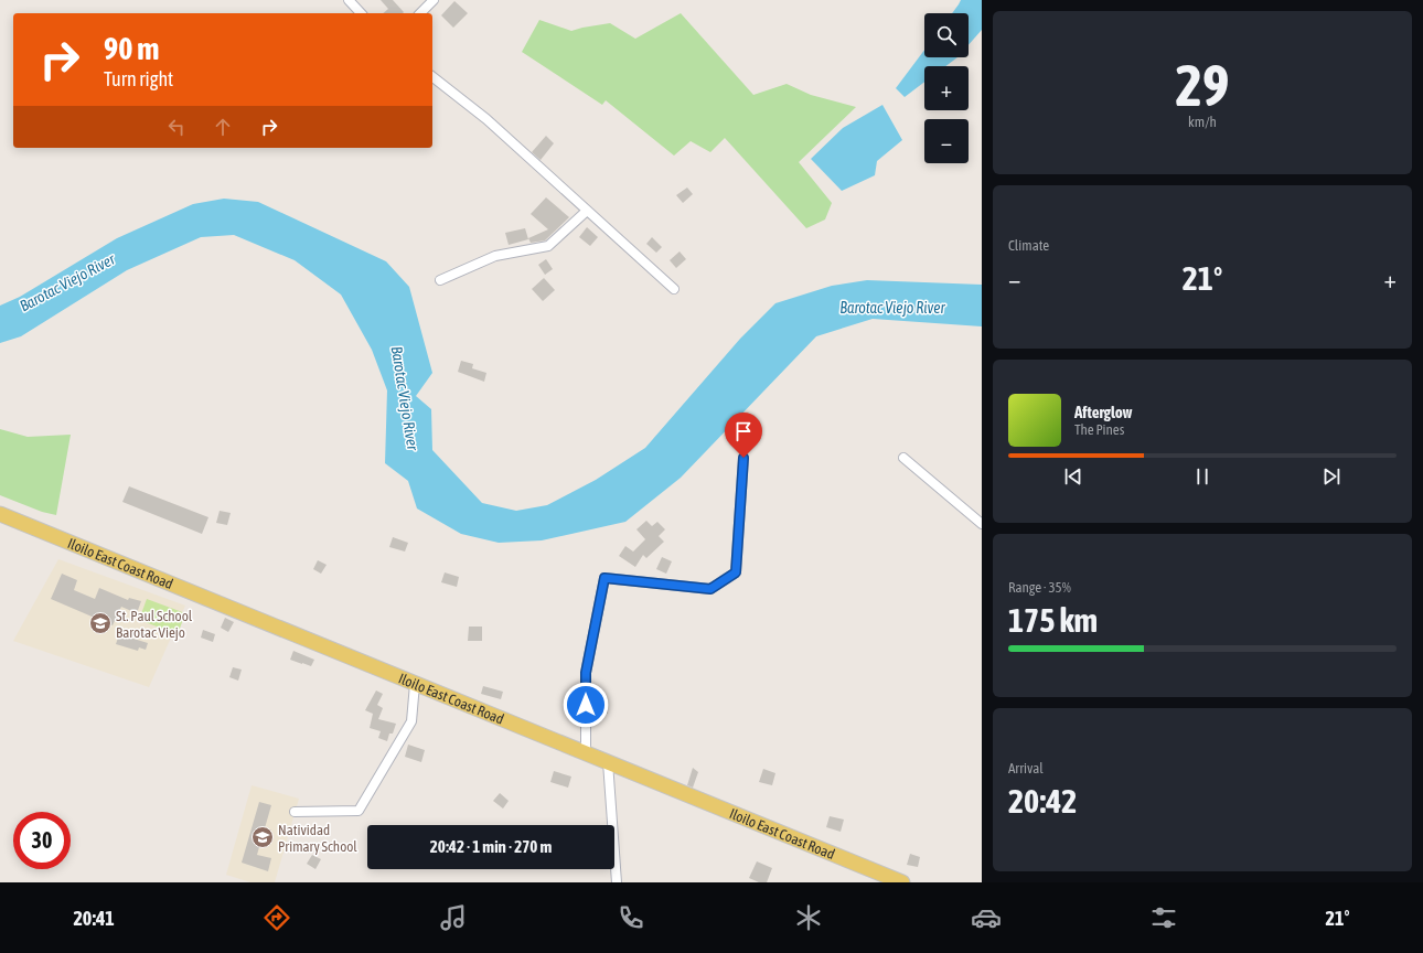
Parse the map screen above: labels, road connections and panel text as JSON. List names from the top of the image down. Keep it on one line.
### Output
{"streets":{"main road":["Iloilo East Coast Road"]},"water":["Barotac Viejo River"],"places":{"school or university":["St. Paul School Barotac Viejo","Natividad Primary School"]},"page":{"tile":[["29","km/h"],"Climate",["Range · 35%","175 km"],["Arrival","20:42"]],"map_buttons":["+","−"],"turn":["90 m","Turn right"],"heat":["−","21°","+"],"song":["Afterglow","The Pines"],"limit":"30","trip":"20:42 · 1 min · 270 m","tabs":["20:41","21°"]}}
